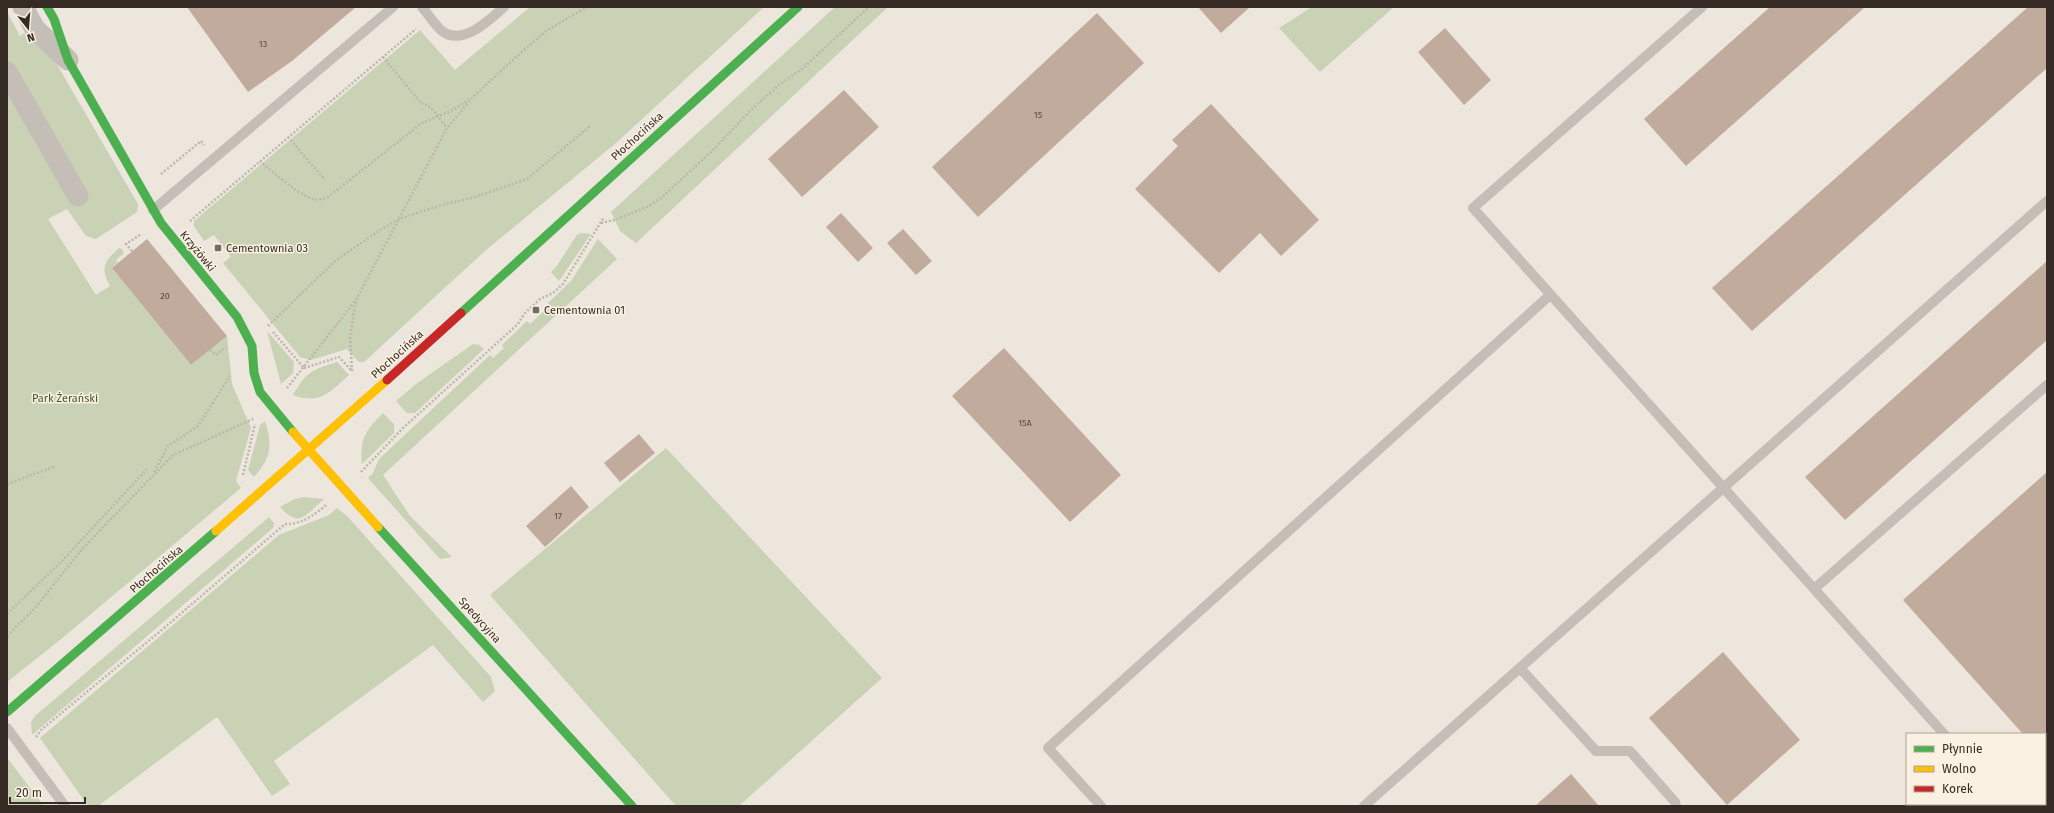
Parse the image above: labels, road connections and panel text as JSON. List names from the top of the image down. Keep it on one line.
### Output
{"streets":{"main road":["Płochocińska","Krzyżówki","Spedycyjna"]},"crossings":[["Płochocińska","Krzyżówki"],["Płochocińska","Spedycyjna"],["Krzyżówki","Spedycyjna"]],"parks":["Park Żerański"],"places":{"transit":["Cementownia 03","Cementownia 01"]},"house_numbers":["13","15","20","15A","17"],"legend":["Płynnie","Wolno","Korek"],"scale_bar":"20 m","north":"bottom"}
